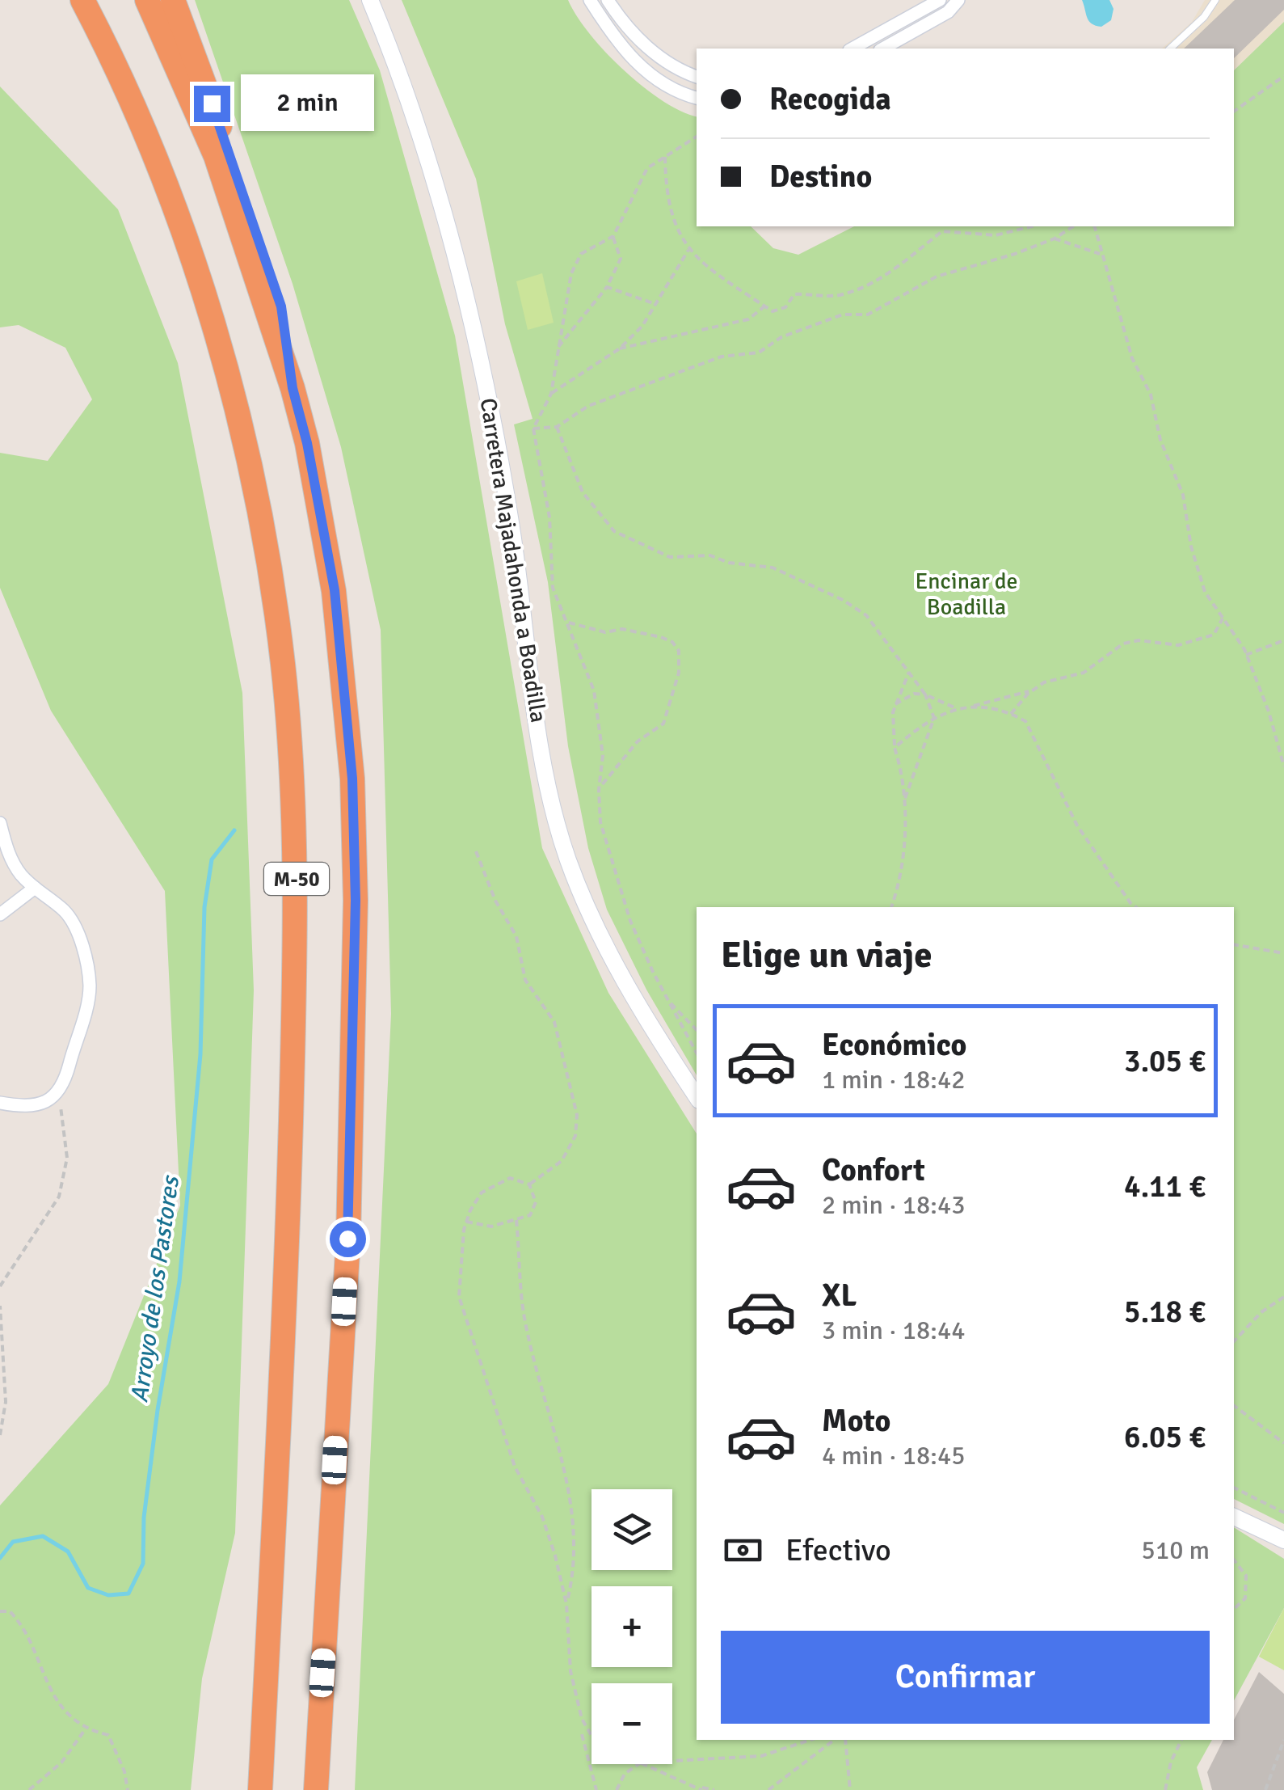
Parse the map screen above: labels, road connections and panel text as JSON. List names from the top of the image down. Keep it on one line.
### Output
{"streets":{"highway":["M-50"],"street":["Carretera Majadahonda a Boadilla"]},"water":["Arroyo de los Pastores"],"parks":["Encinar de Boadilla"],"page":{"banner":["Recogida","Destino"],"bubble":"2 min","heading":"Elige un viaje","list":[{"name":"Económico","note":"1 min · 18:42","value":"3.05 €"},{"name":"Confort","note":"2 min · 18:43","value":"4.11 €"},{"name":"XL","note":"3 min · 18:44","value":"5.18 €"},{"name":"Moto","note":"4 min · 18:45","value":"6.05 €"}],"map_buttons":["+","−"],"pay":["Efectivo","510 m"],"buttons":"Confirmar"}}
